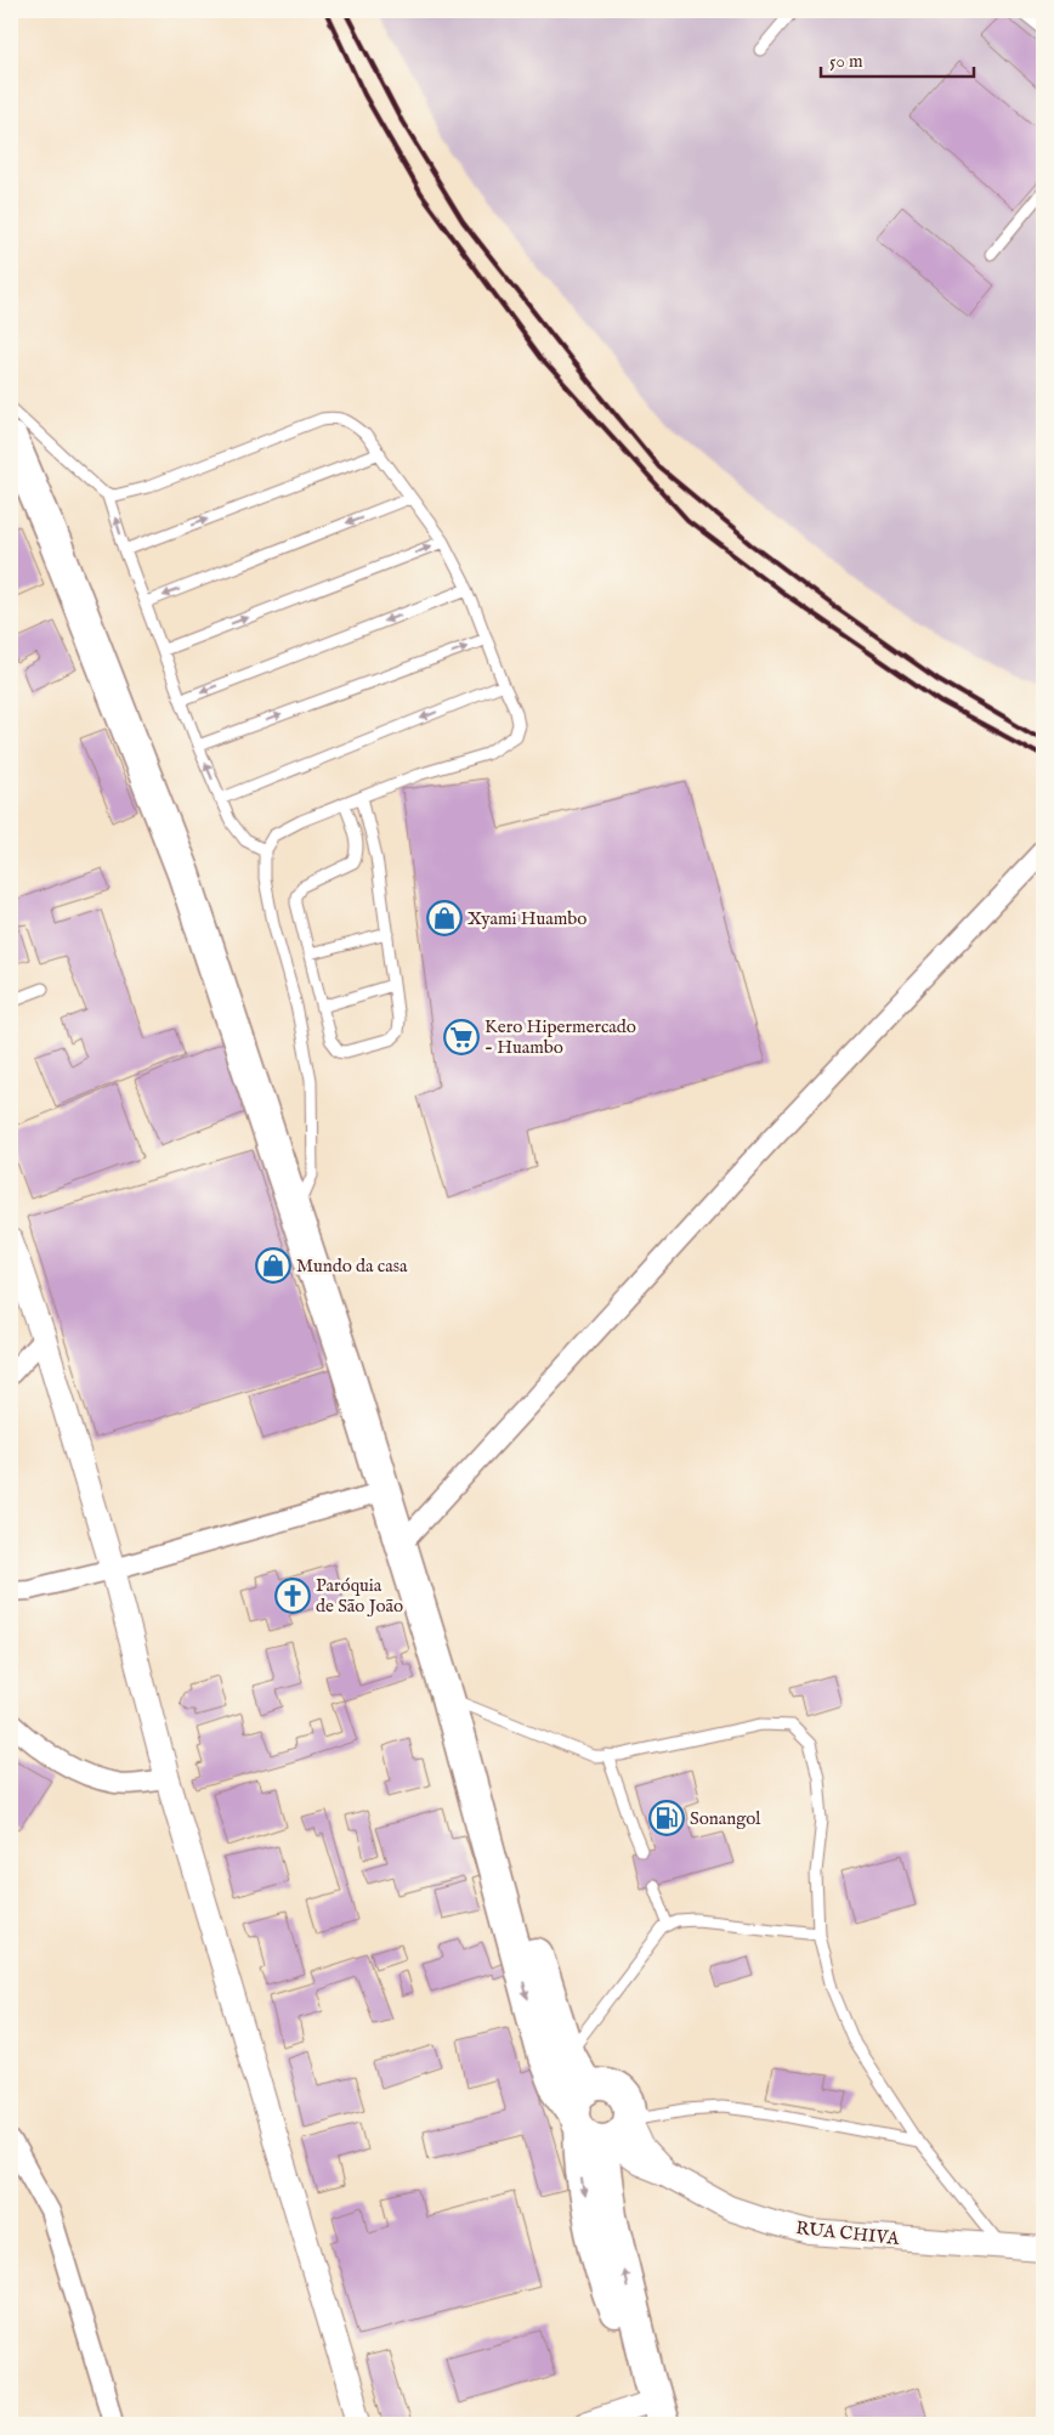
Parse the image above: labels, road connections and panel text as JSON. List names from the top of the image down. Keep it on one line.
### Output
{"streets":{"street":["RUA CHIVA"]},"places":{"shop":["Xyami Huambo","Mundo da casa"],"supermarket":["Kero Hipermercado - Huambo"],"church":["Paróquia de São João"],"fuel station":["Sonangol"]},"scale_bar":"50 m"}
